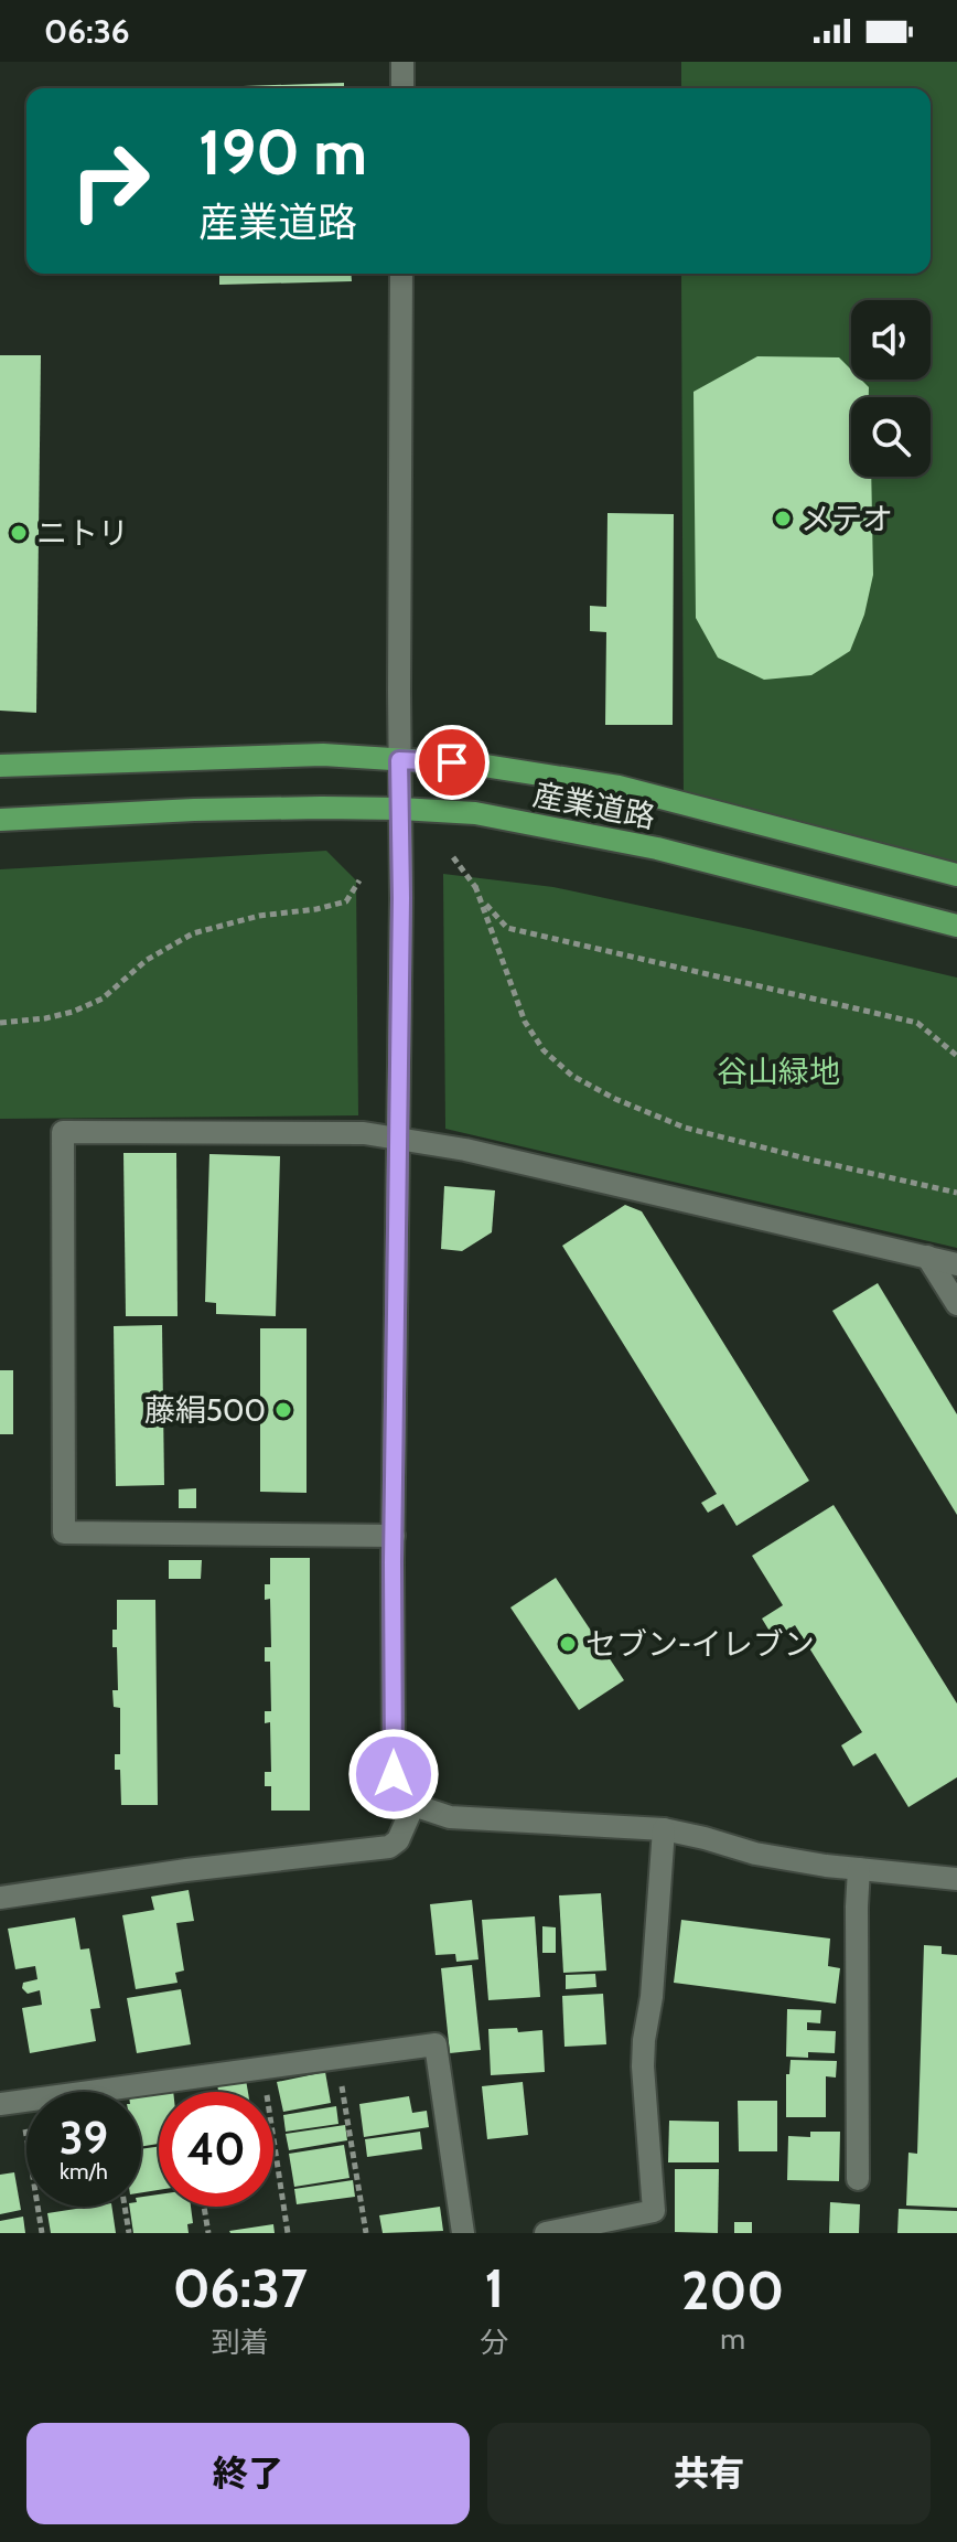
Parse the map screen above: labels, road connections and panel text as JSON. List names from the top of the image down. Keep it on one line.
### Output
{"streets":{"main road":["産業道路"]},"parks":["谷山緑地"],"places":["メテオ","ニトリ","藤絹500","セブン-イレブン"],"page":{"status":"06:36","turn":["190 m","産業道路"],"speed":"39 km/h","limit":"40","eta":["06:37","到着","1","分","200","m"],"buttons":["終了","共有"]}}
